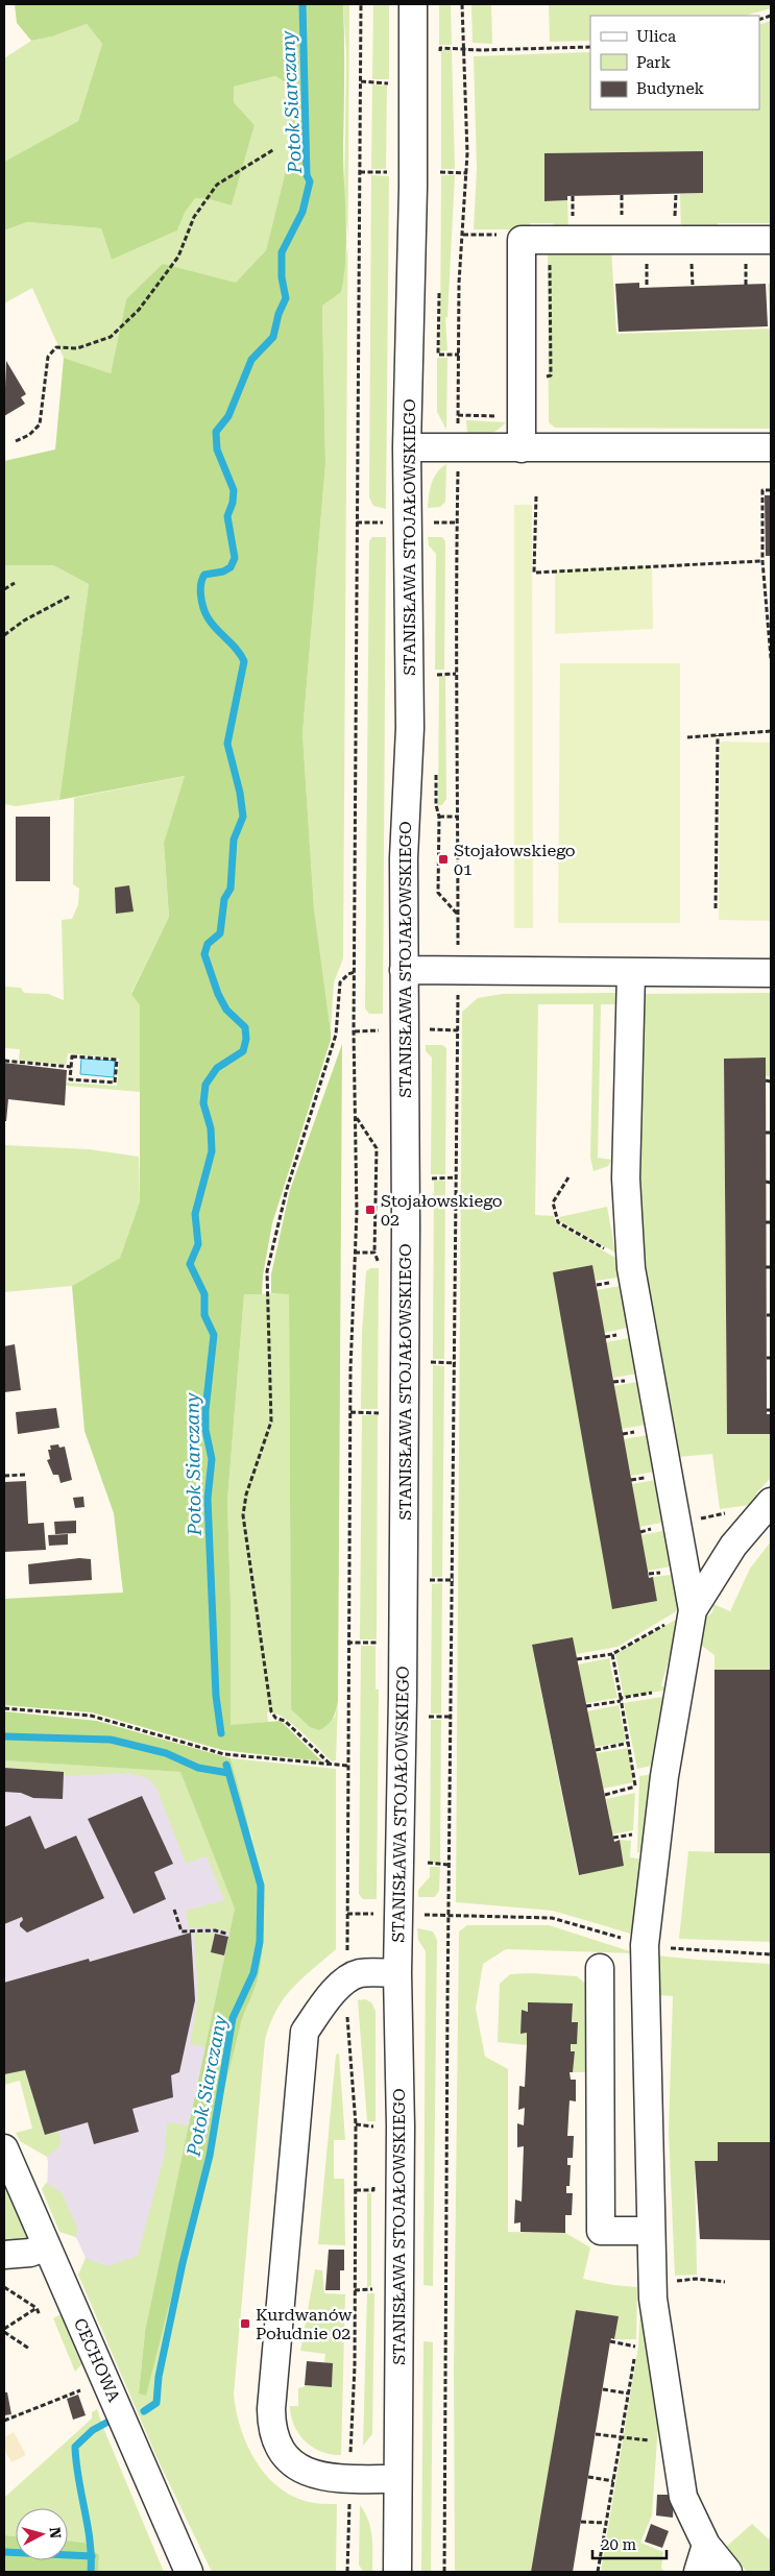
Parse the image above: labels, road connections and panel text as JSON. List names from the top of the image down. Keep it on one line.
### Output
{"streets":{"street":["STANISŁAWA STOJAŁOWSKIEGO","CECHOWA"]},"water":["Potok Siarczany"],"places":{"transit":["Stojałowskiego 01","Stojałowskiego 02","Kurdwanów Południe 02"]},"legend":["Ulica","Park","Budynek"],"scale_bar":"20 m","north":"right"}
